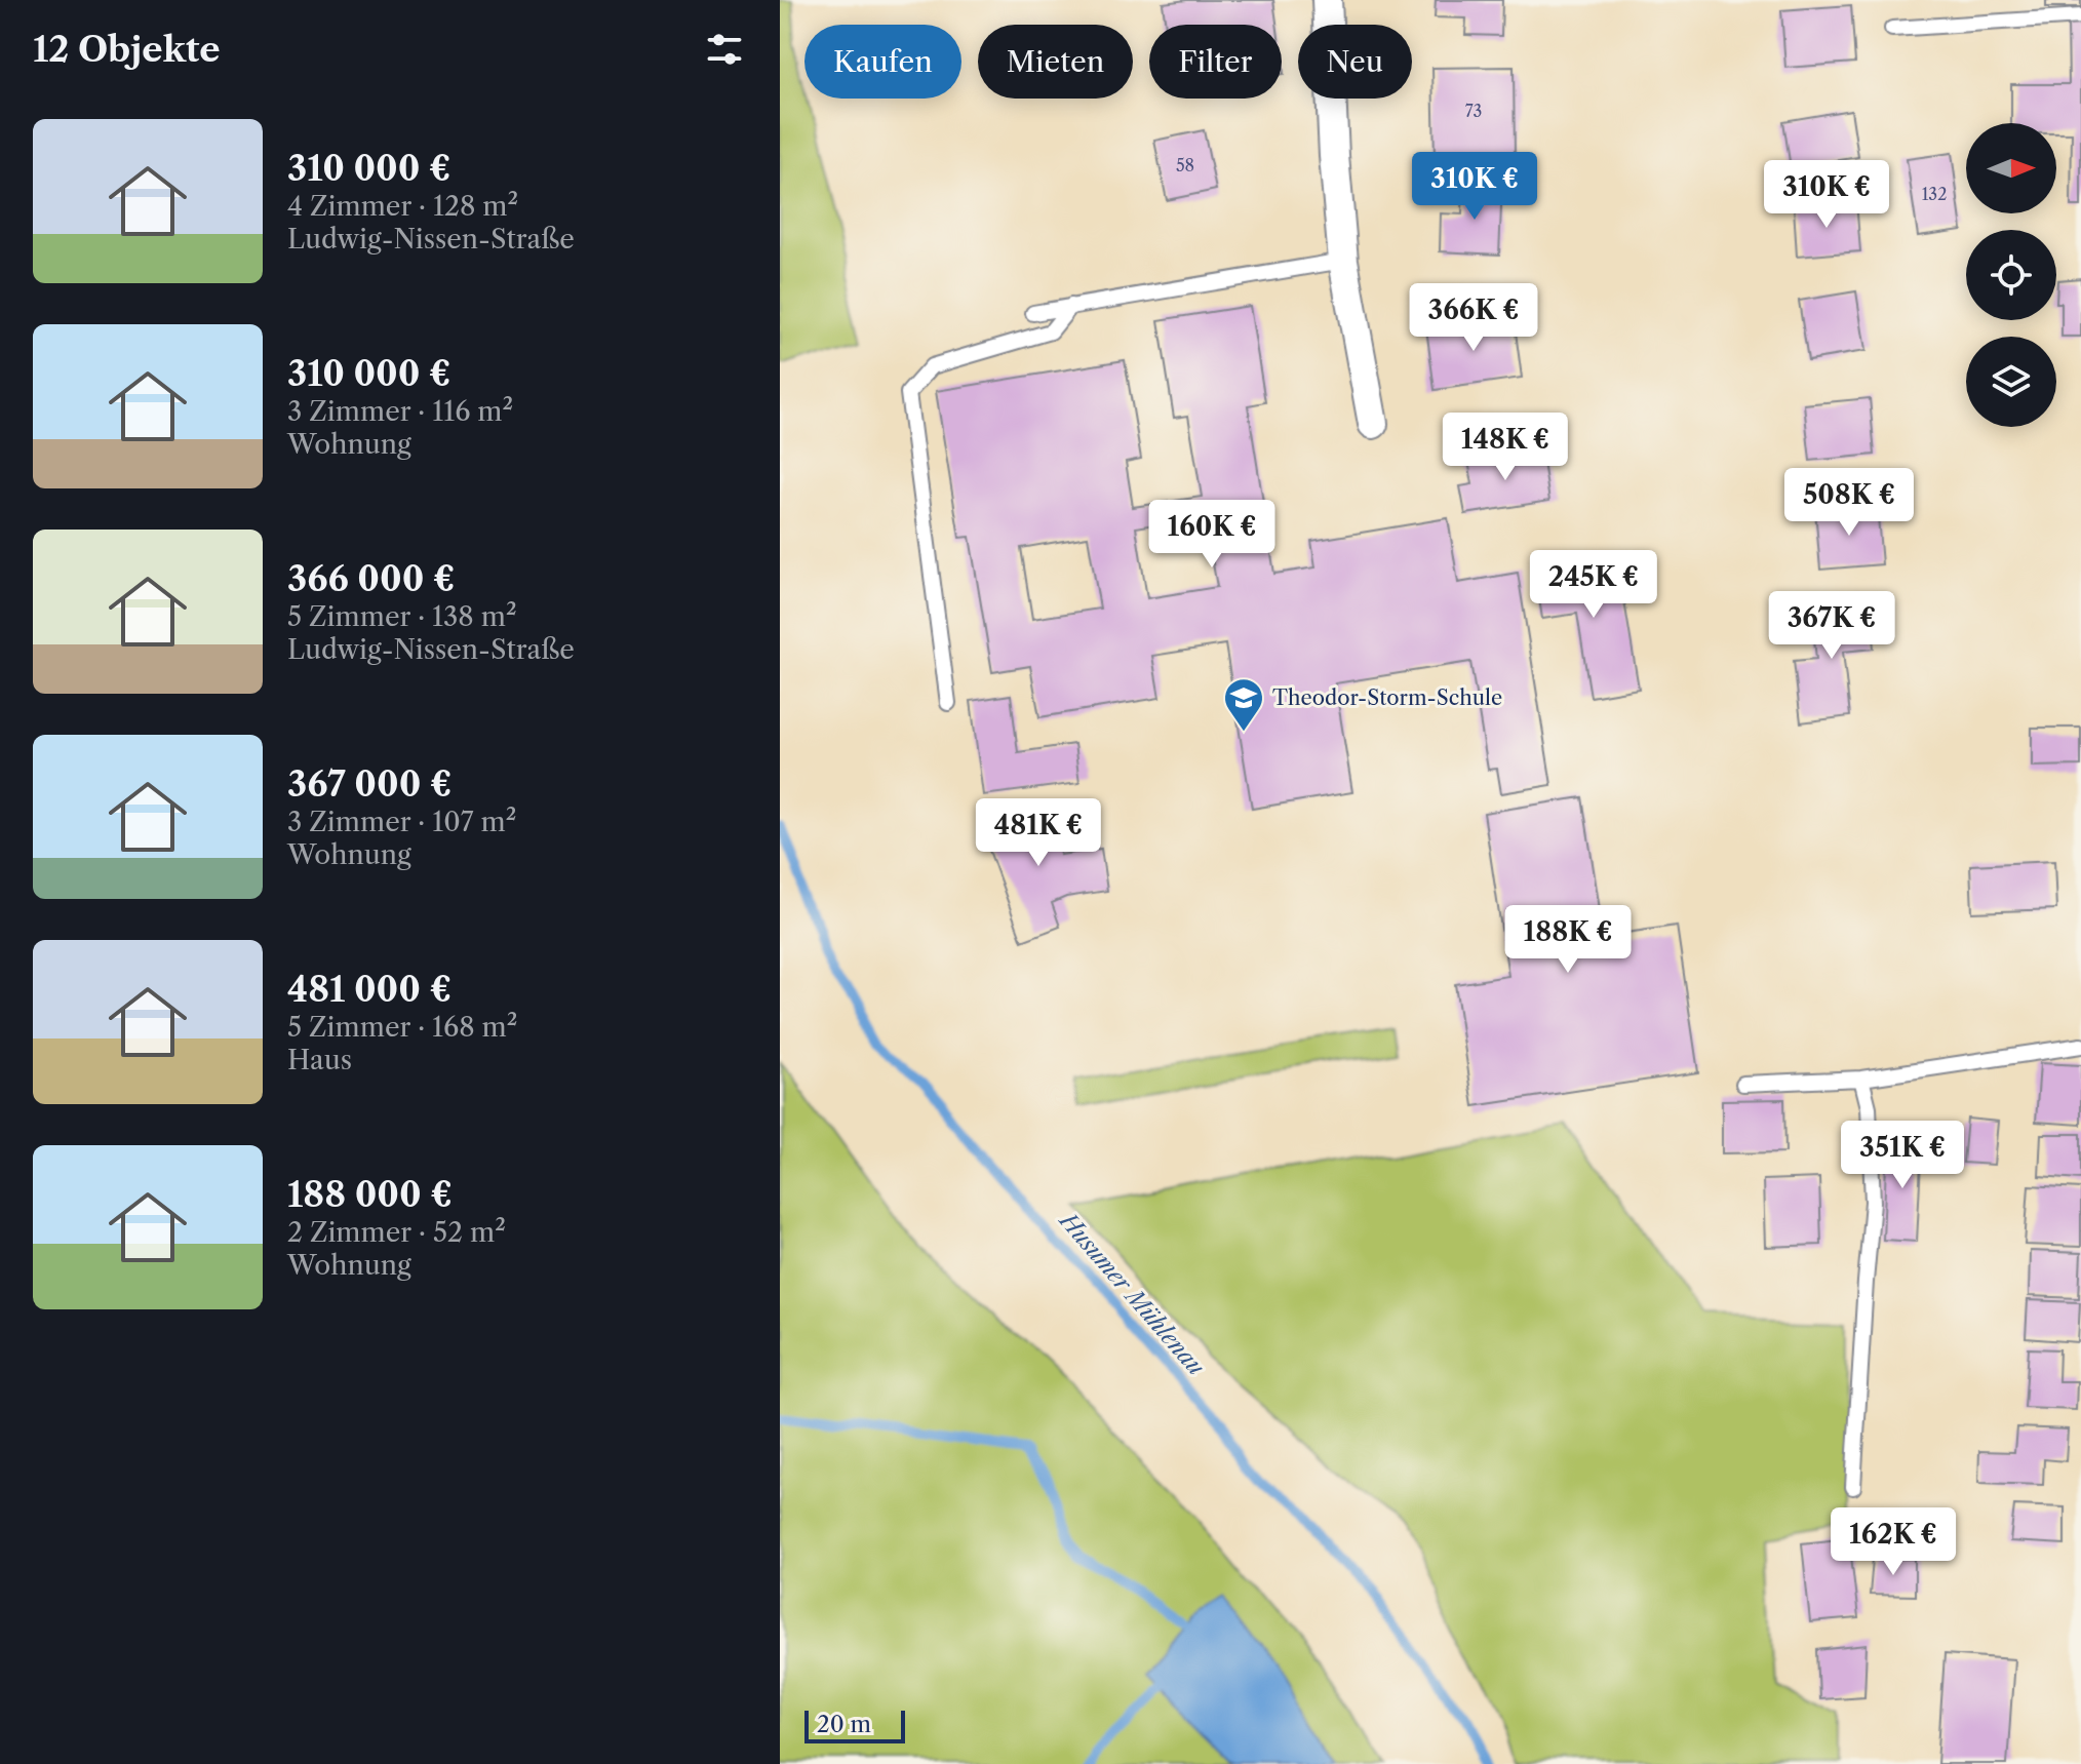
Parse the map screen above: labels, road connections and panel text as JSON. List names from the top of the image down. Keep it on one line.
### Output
{"water":["Husumer Mühlenau"],"places":{"school or university":["Theodor-Storm-Schule"]},"house_numbers":["73","58","132"],"scale_bar":"20 m","north":"right","page":{"heading":"12 Objekte","chip":["Kaufen","Mieten","Filter","Neu"],"list":[{"name":"310 000 €","note":"4 Zimmer · 128 m² · Ludwig-Nissen-Straße"},{"name":"310 000 €","note":"3 Zimmer · 116 m² · Wohnung"},{"name":"366 000 €","note":"5 Zimmer · 138 m² · Ludwig-Nissen-Straße"},{"name":"367 000 €","note":"3 Zimmer · 107 m² · Wohnung"},{"name":"481 000 €","note":"5 Zimmer · 168 m² · Haus"},{"name":"188 000 €","note":"2 Zimmer · 52 m² · Wohnung"}],"price":["310K €","310K €","366K €","148K €","508K €","160K €","245K €","367K €","481K €","188K €","351K €","162K €"],"scale":"20 m"}}
